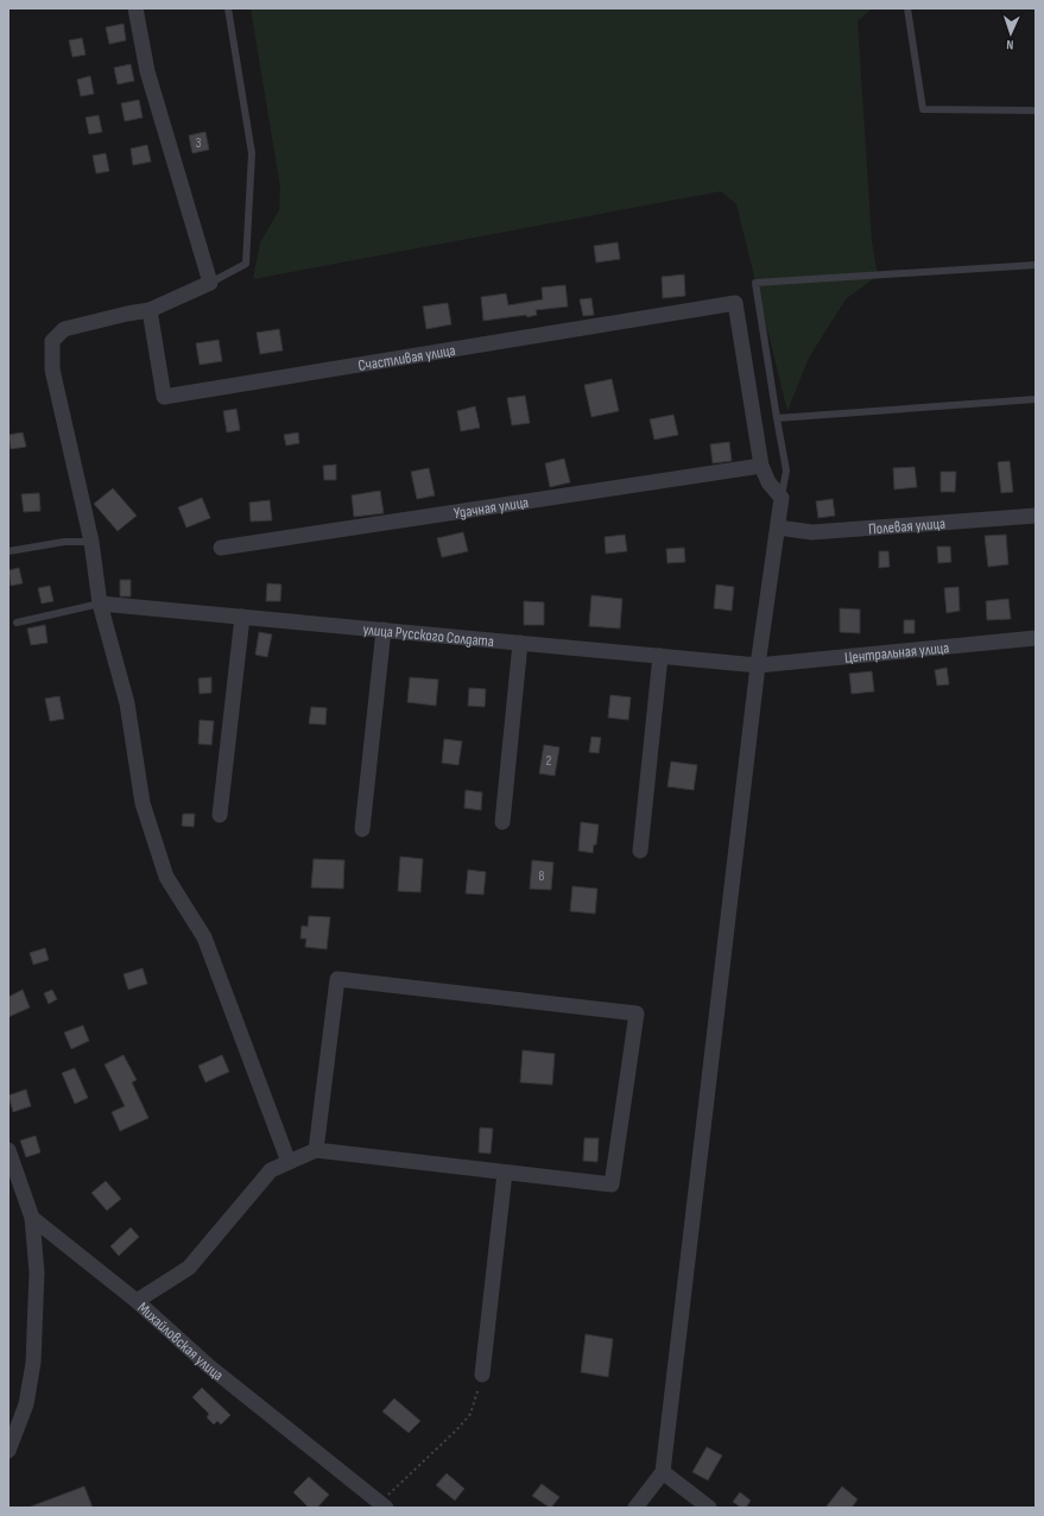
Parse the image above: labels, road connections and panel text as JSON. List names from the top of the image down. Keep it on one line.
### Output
{"streets":{"street":["Счастливая улица","Удачная улица","Полевая улица","улица Русского Солдата","Центральная улица","Михайловская улица"]},"crossings":[["Счастливая улица","Удачная улица"],["улица Русского Солдата","Центральная улица"]],"house_numbers":["3","2","8"],"north":"bottom"}
